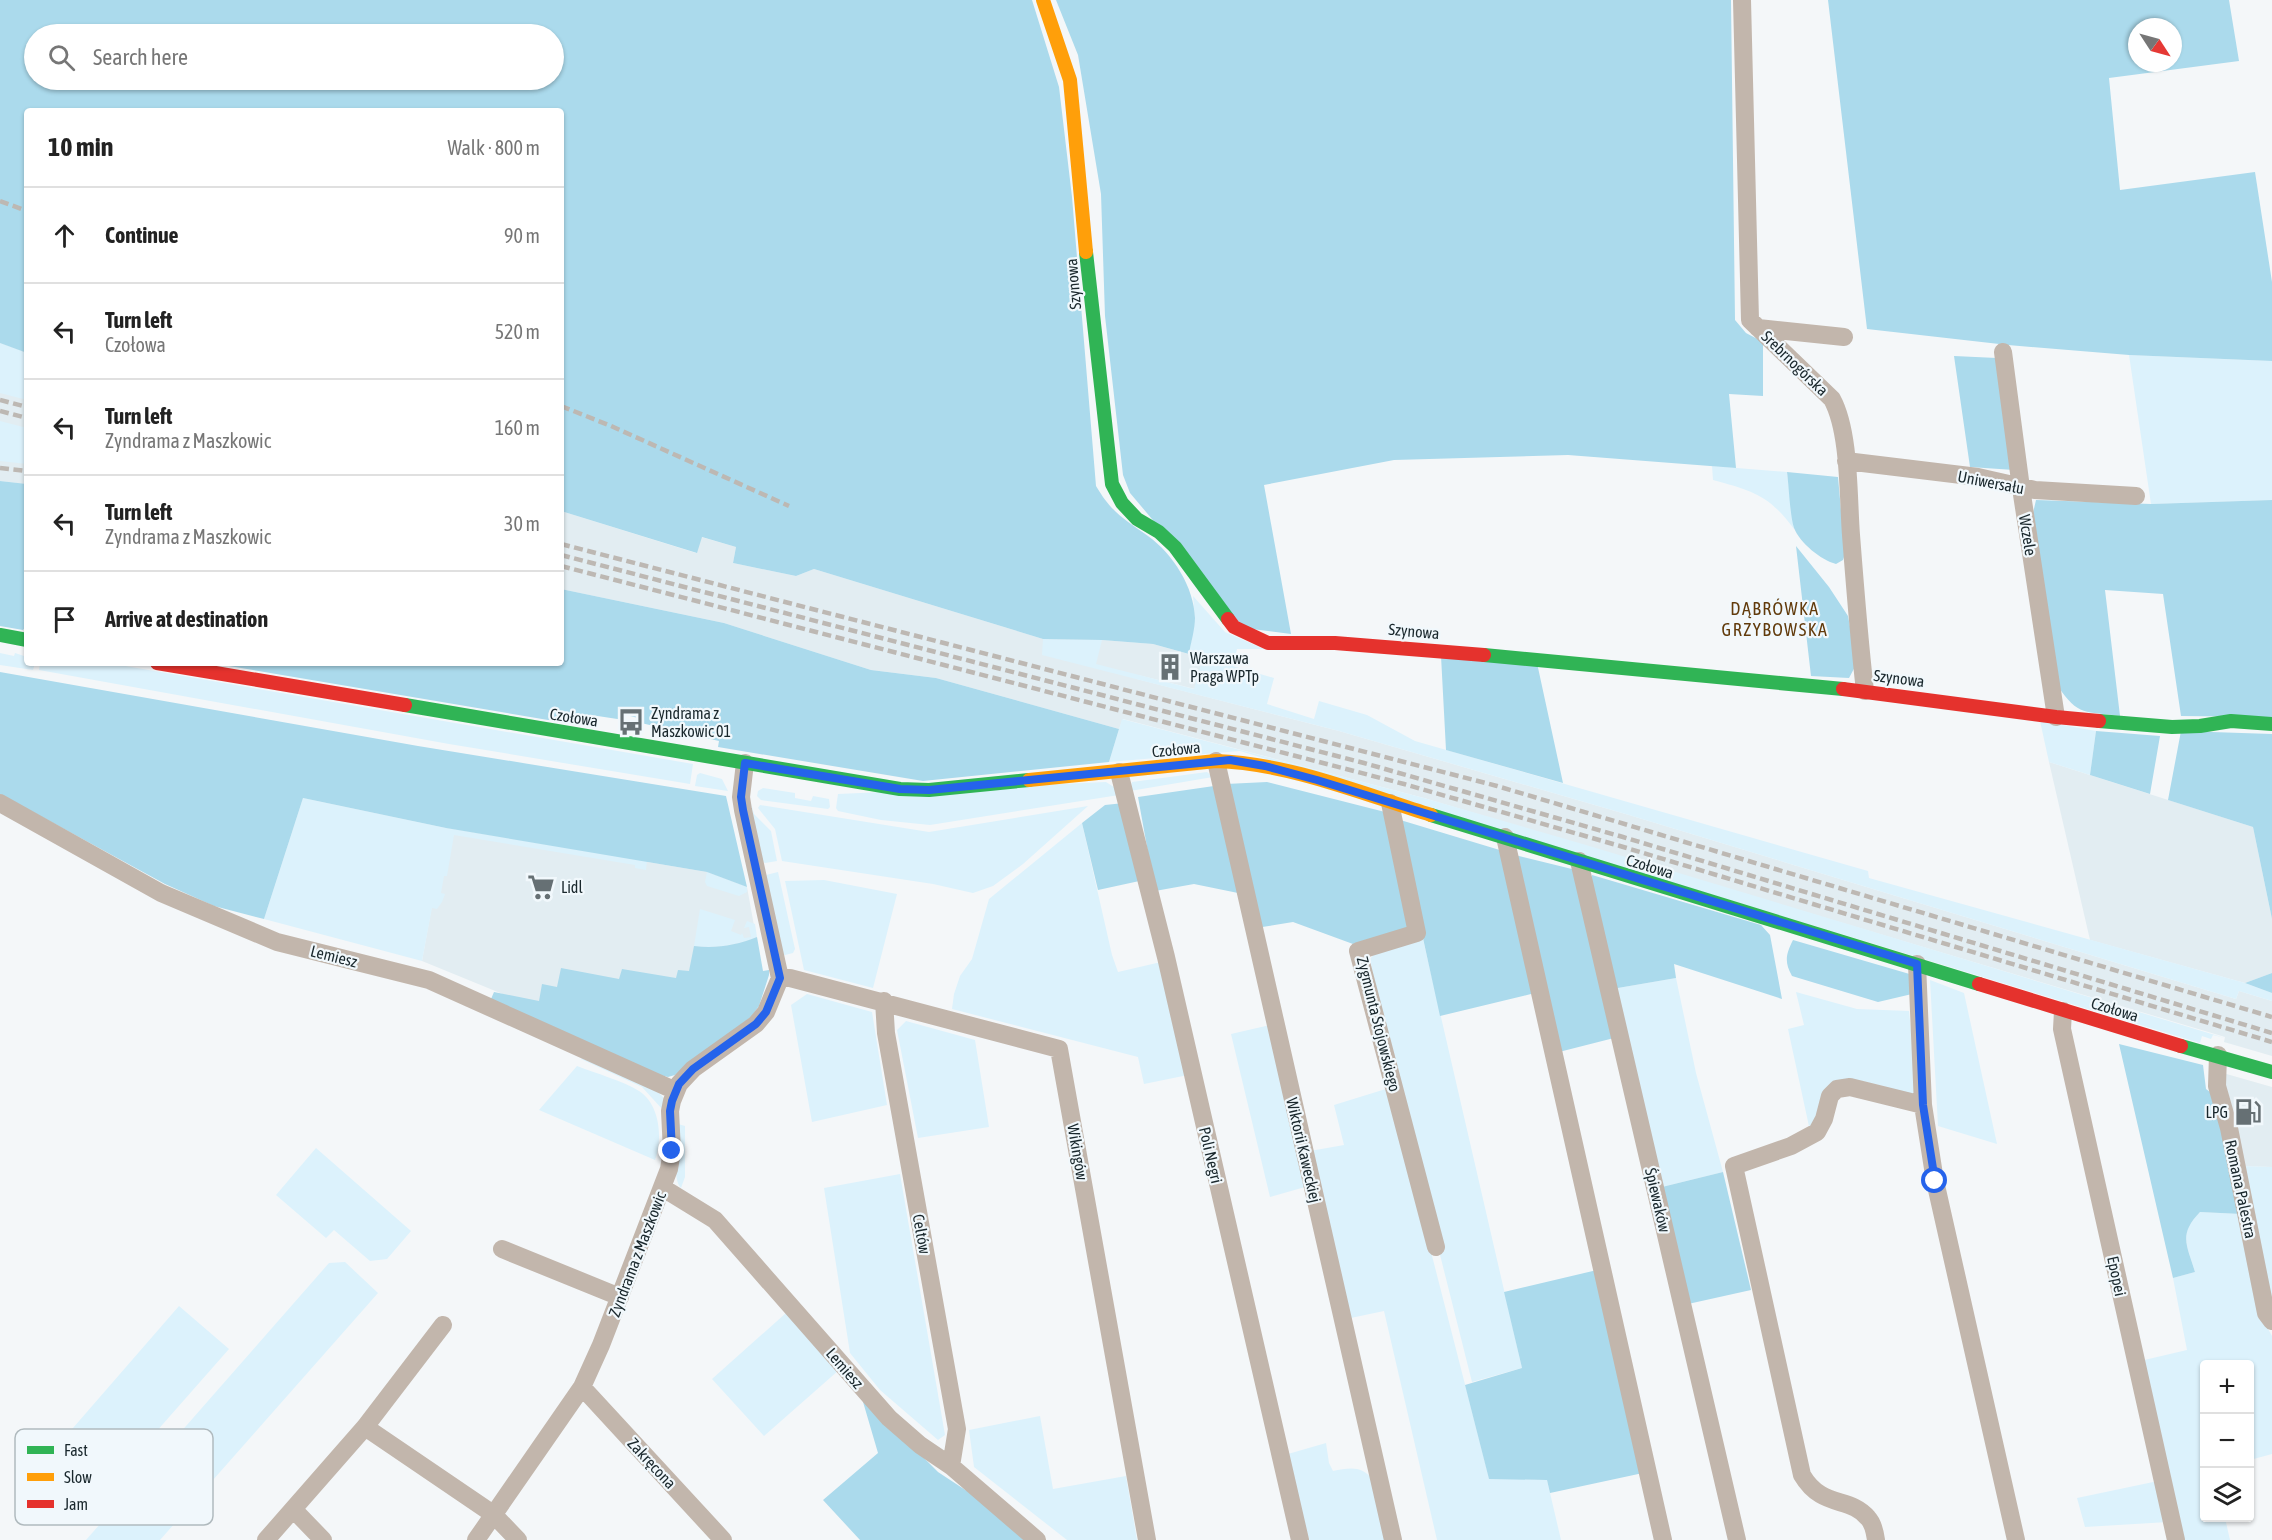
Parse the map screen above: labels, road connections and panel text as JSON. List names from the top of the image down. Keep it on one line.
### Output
{"streets":{"street":["Szynowa","Srebrnogórska","Uniwersału","Wczele","Czołowa","Lemiesz","Zygmunta Stojowskiego","Wiktorii Kaweckiej","Wikingów","Poli Negri","Romana Palestra","Śpiewaków","Celtów","Zyndrama z Maszkowic","Epopei","Zakręcona"]},"crossings":[["Szynowa","Srebrnogórska"],["Szynowa","Wczele"],["Srebrnogórska","Uniwersału"],["Uniwersału","Wczele"],["Czołowa","Zygmunta Stojowskiego"],["Czołowa","Wiktorii Kaweckiej"],["Czołowa","Poli Negri"],["Czołowa","Romana Palestra"],["Czołowa","Śpiewaków"],["Czołowa","Epopei"],["Lemiesz","Celtów"],["Lemiesz","Zyndrama z Maszkowic"],["Wikingów","Celtów"],["Wikingów","Zyndrama z Maszkowic"],["Zyndrama z Maszkowic","Zakręcona"]],"districts":["DĄBRÓWKA GRZYBOWSKA"],"places":{"building":["Warszawa Praga WPTp"],"bus stop":["Zyndrama z Maszkowic 01"],"supermarket":["Lidl"],"fuel station":["LPG"]},"legend":["Fast","Slow","Jam"],"north":"bottom right","page":{"search":"Search here","heading":["10 min","Walk · 800 m"],"list":[["Continue","90 m"],["Turn left","Czołowa","520 m"],["Turn left","Zyndrama z Maszkowic","160 m"],["Turn left","Zyndrama z Maszkowic","30 m"],"Arrive at destination"],"map_buttons":["+","−"]}}
